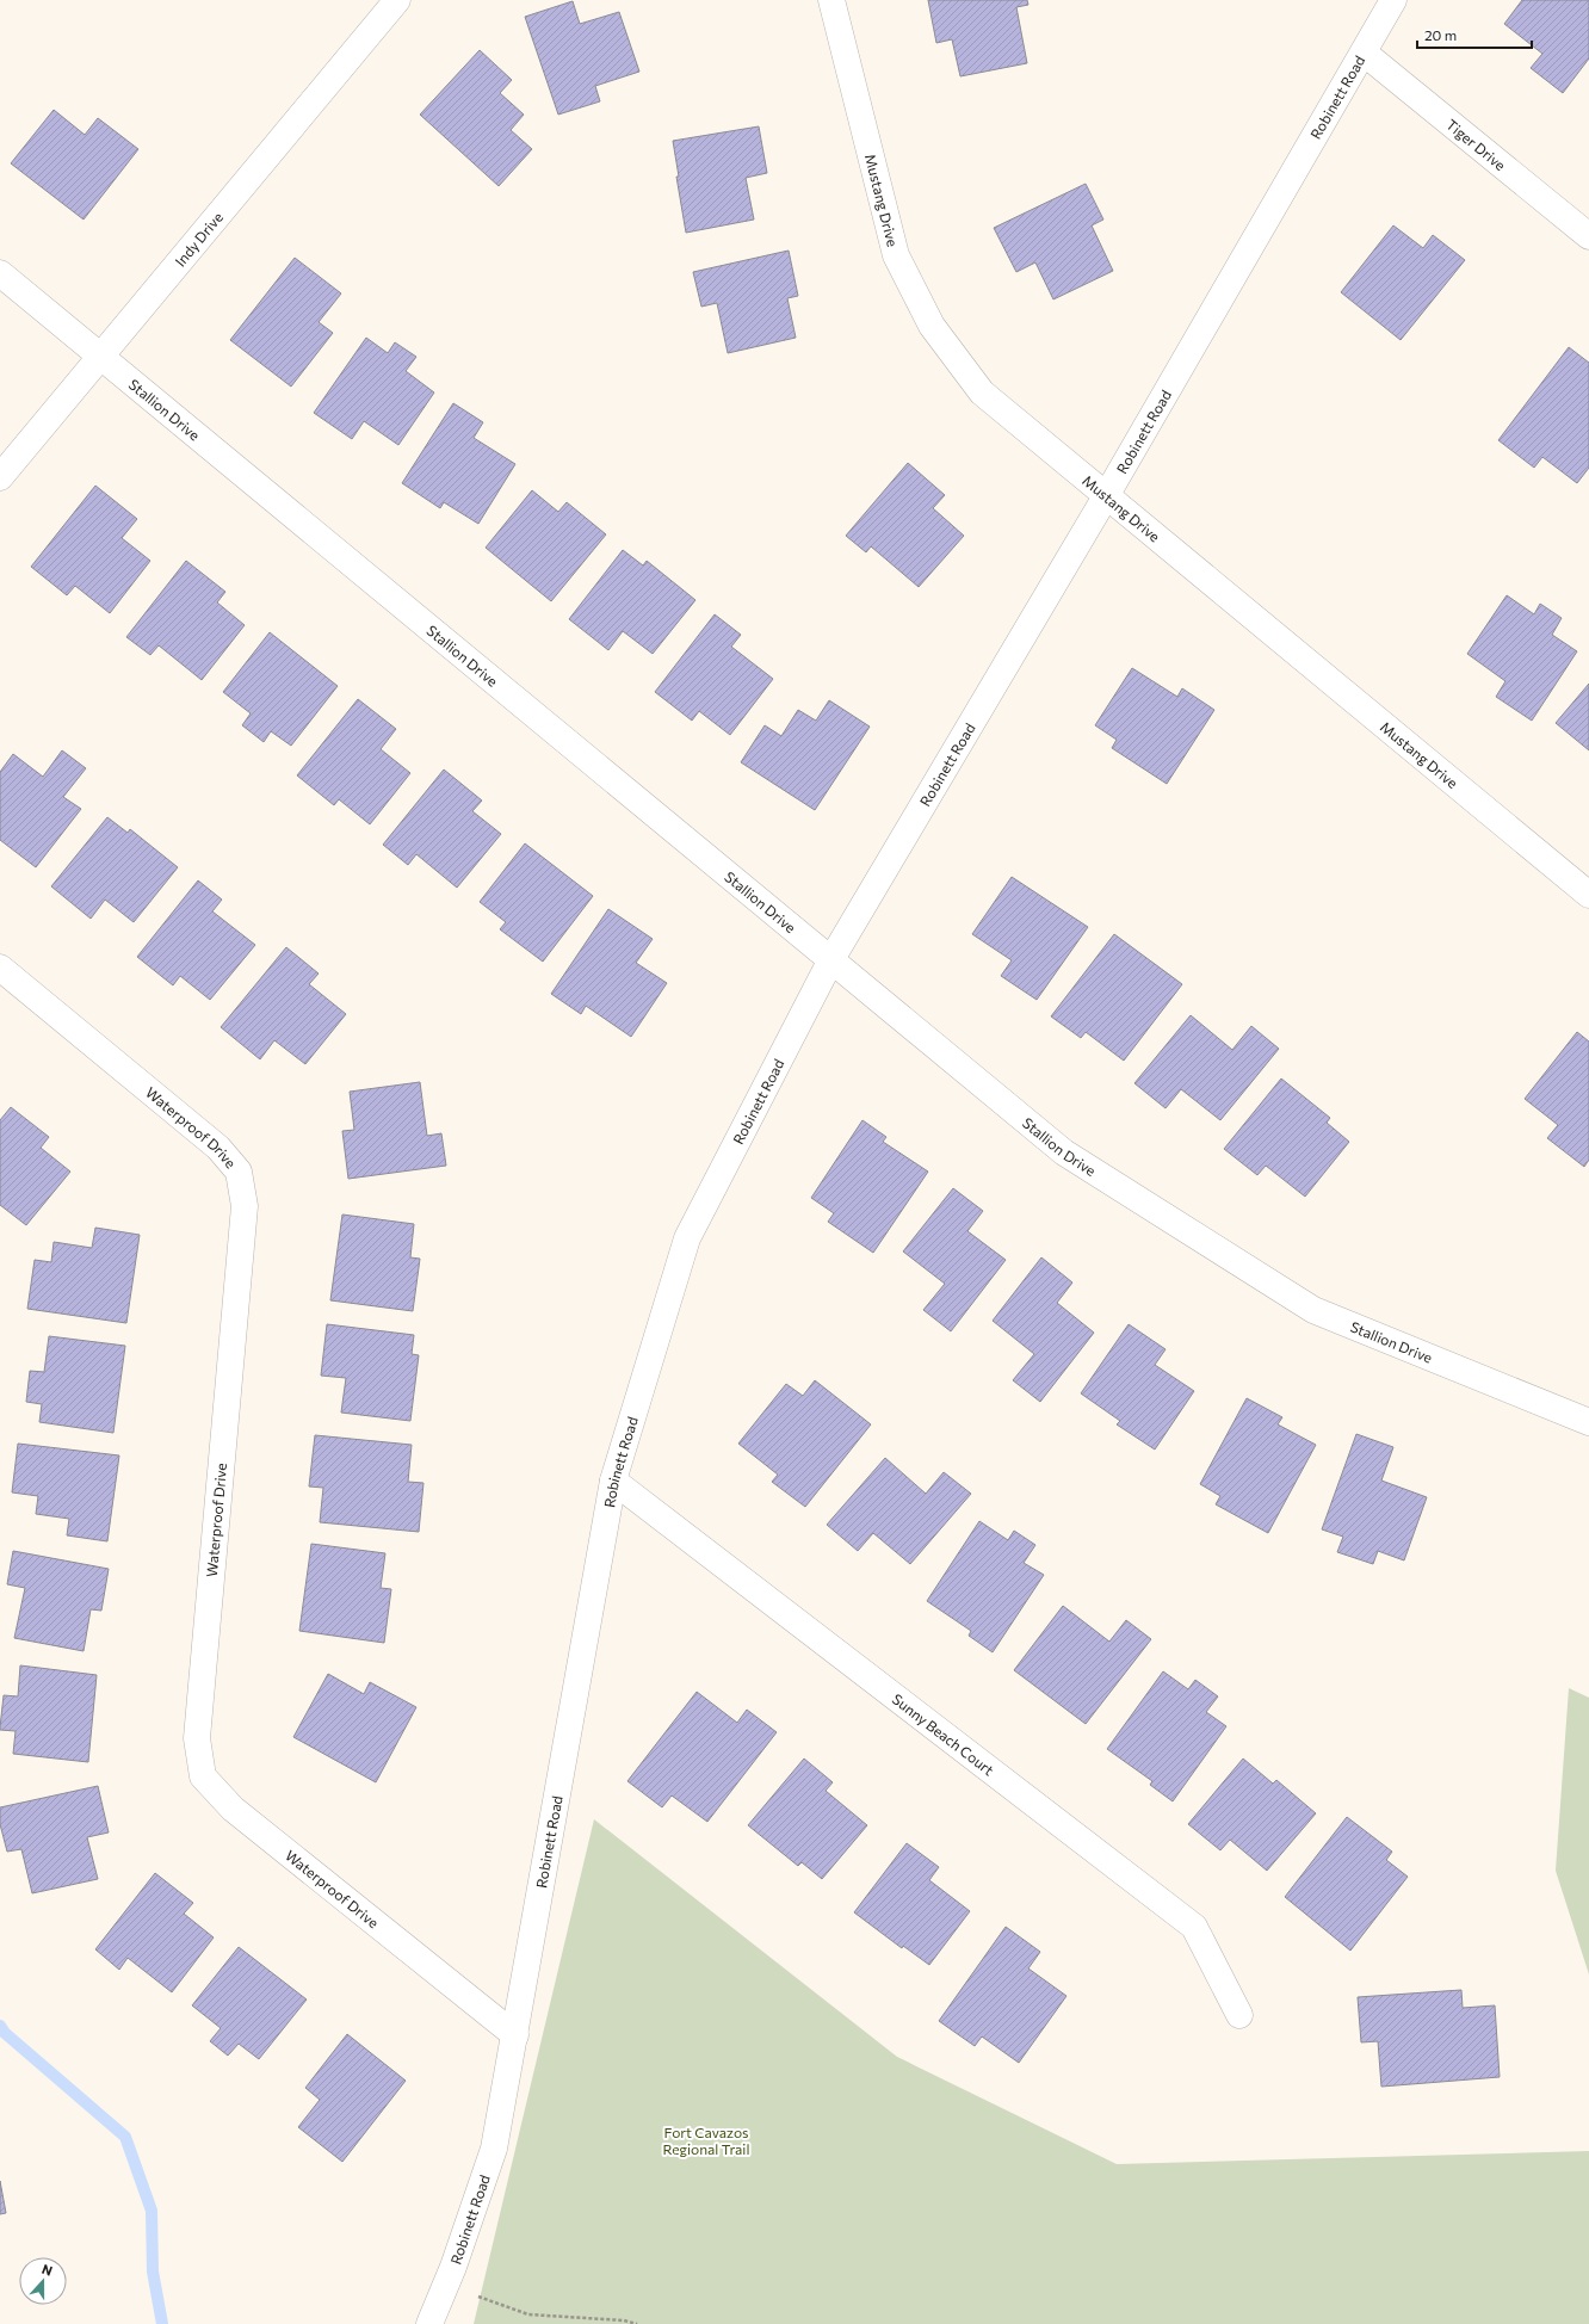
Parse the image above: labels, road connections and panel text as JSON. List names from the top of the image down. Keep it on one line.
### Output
{"streets":{"street":["Robinett Road","Tiger Drive","Mustang Drive","Indy Drive","Stallion Drive","Waterproof Drive","Sunny Beach Court"]},"crossings":[["Robinett Road","Tiger Drive"],["Robinett Road","Mustang Drive"],["Robinett Road","Stallion Drive"],["Robinett Road","Waterproof Drive"],["Robinett Road","Sunny Beach Court"],["Indy Drive","Stallion Drive"]],"parks":["Fort Cavazos Regional Trail"],"scale_bar":"20 m","north":"top"}
